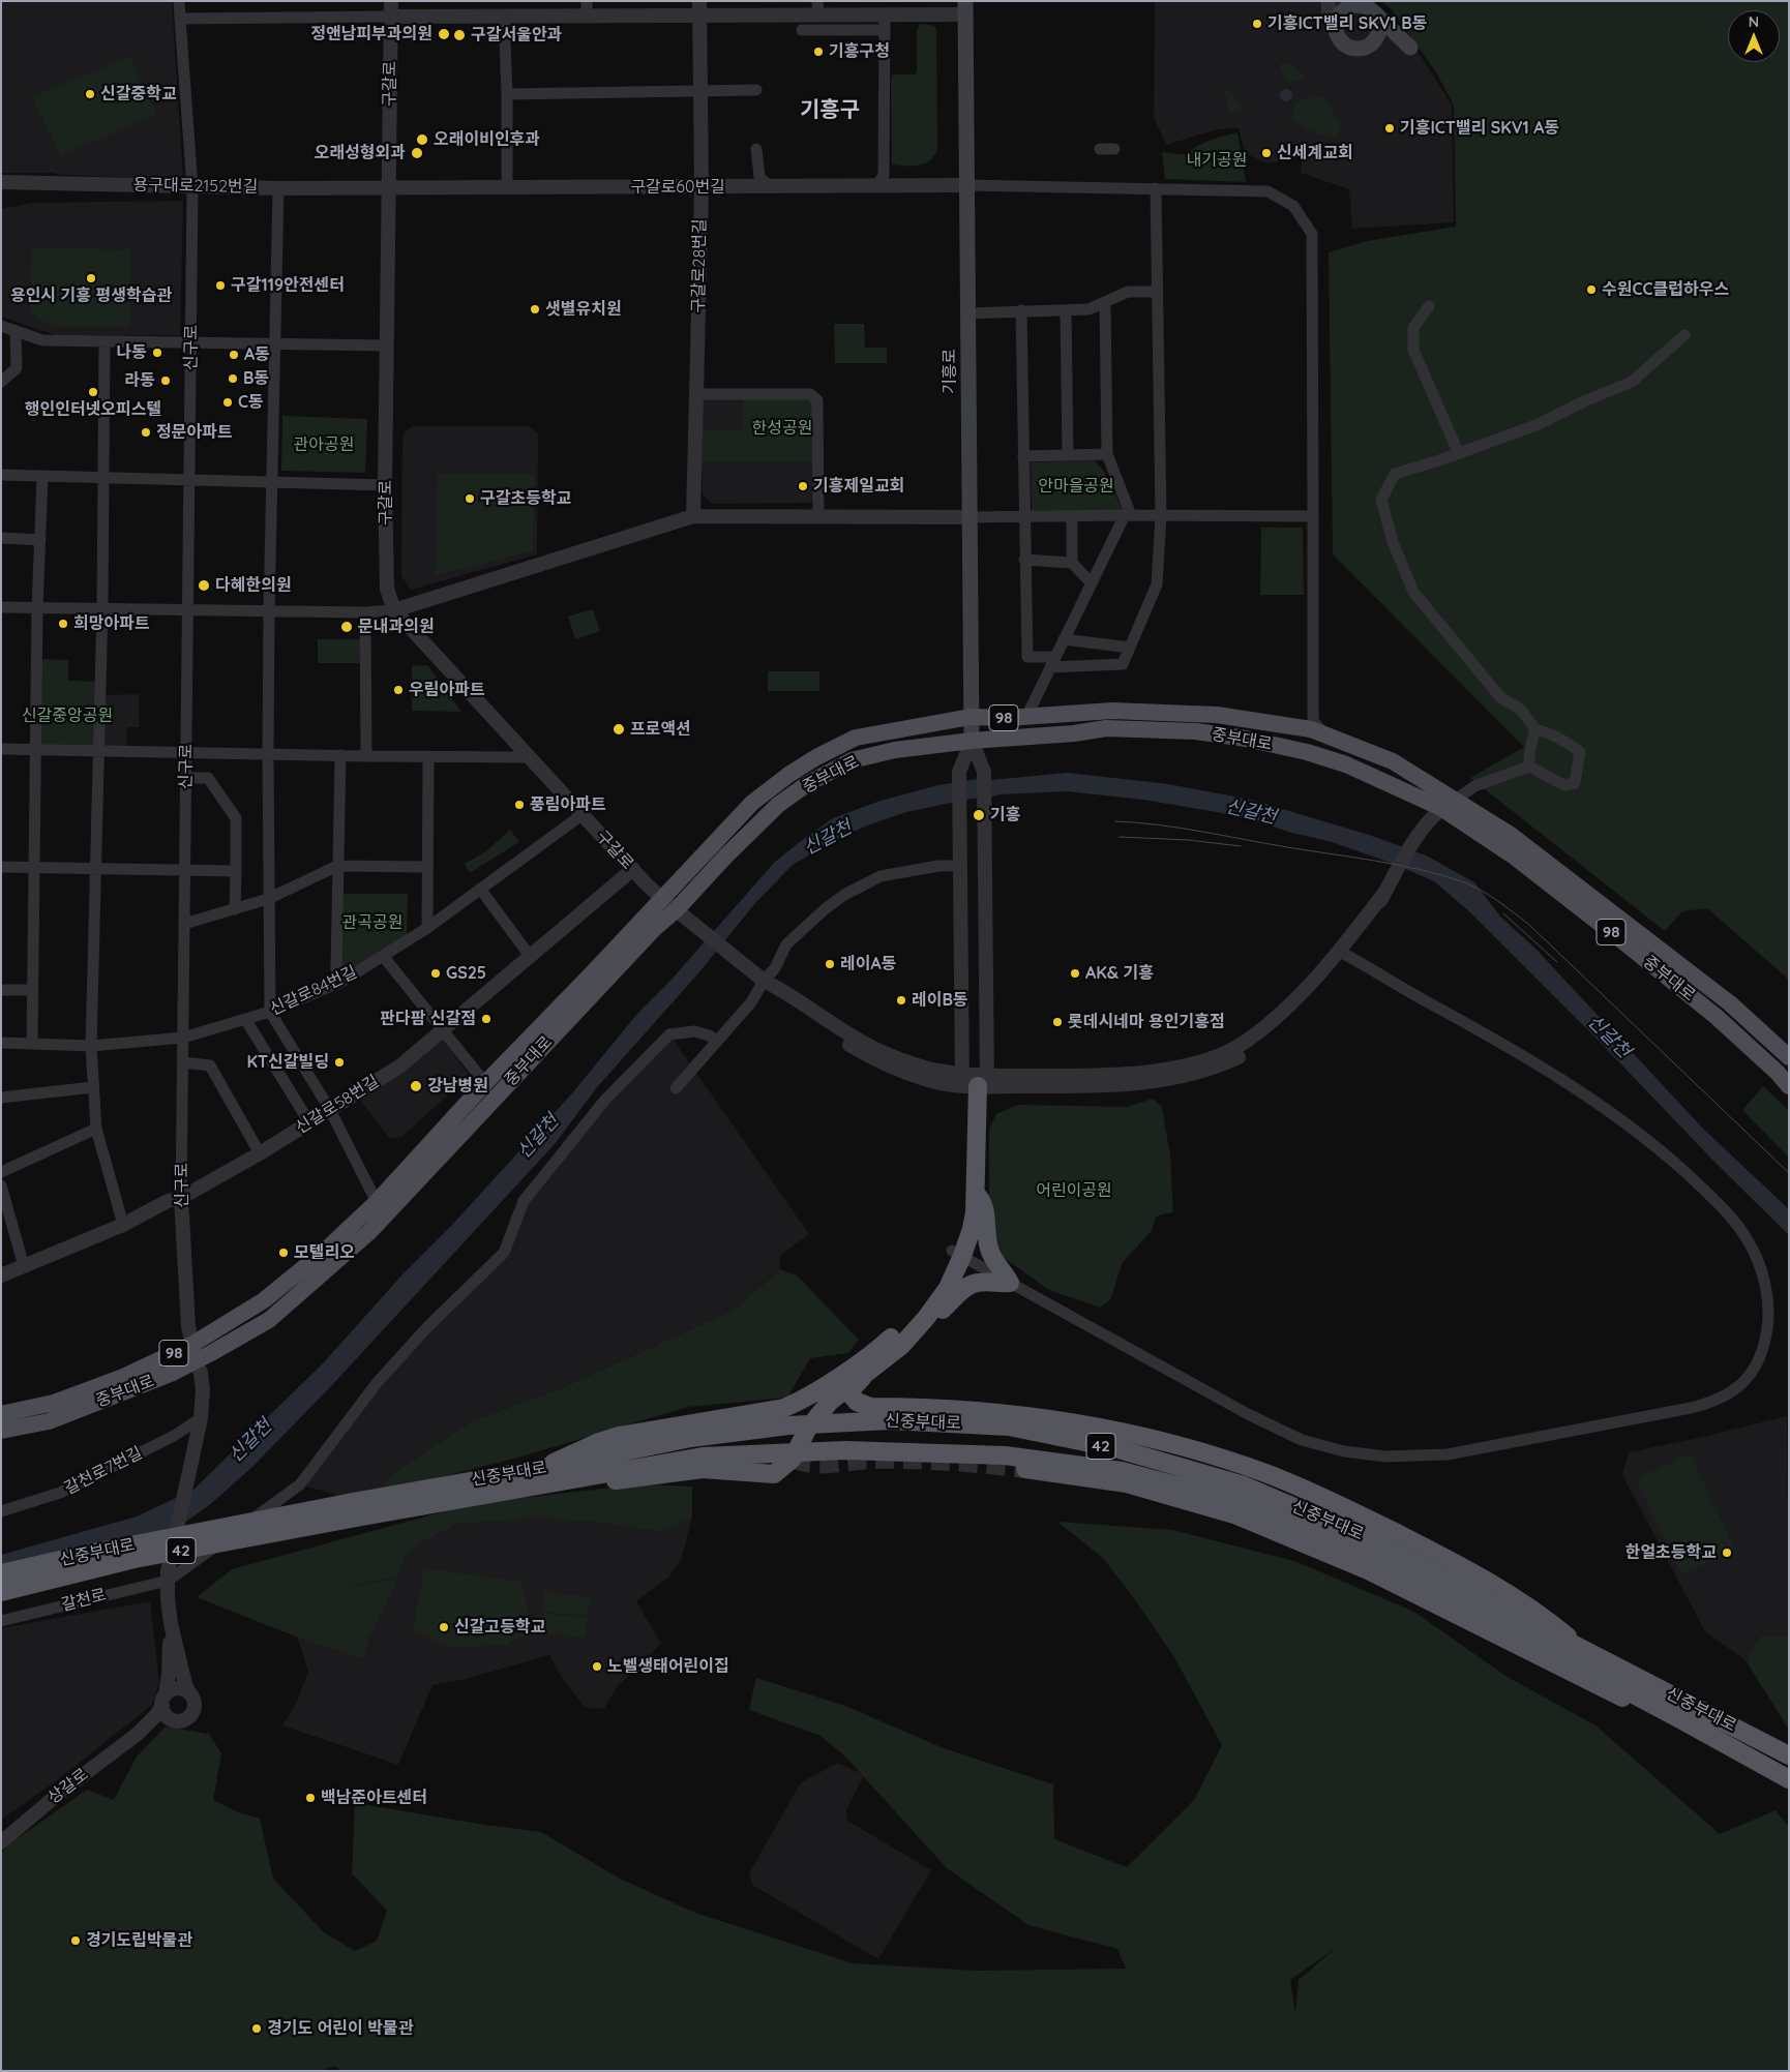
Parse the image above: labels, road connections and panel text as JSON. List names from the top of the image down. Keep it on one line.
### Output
{"streets":{"highway":["신중부대로","42"],"main road":["기흥로","98","중부대로"],"street":["구갈로","용구대로2152번길","구갈로60번길","구갈로28번길","신구로","신갈로84번길","신갈로58번길","갈천로7번길","갈천로","상갈로"]},"crossings":[["구갈로","용구대로2152번길"],["구갈로","구갈로60번길"],["구갈로","중부대로"],["구갈로","신갈로84번길"],["구갈로","신갈로58번길"],["용구대로2152번길","구갈로60번길"],["용구대로2152번길","신구로"],["구갈로60번길","구갈로28번길"],["구갈로60번길","기흥로"],["신구로","중부대로"],["신구로","신갈로84번길"],["신구로","신갈로58번길"],["신구로","갈천로7번길"],["신구로","갈천로"],["기흥로","중부대로"]],"districts":["기흥구"],"water":["신갈천"],"parks":["내기공원","한성공원","관아공원","안마을공원","신갈중앙공원","관곡공원","어린이공원"],"places":["기흥ICT밸리 SKV1 B동","정앤남피부과의원","구갈서울안과","기흥구청","신갈중학교","기흥ICT밸리 SKV1 A동","오래이비인후과","오래성형외과","신세계교회","용인시 기흥 평생학습관","구갈119안전센터","수원CC클럽하우스","샛별유치원","나동","A동","B동","라동","행인인터넷오피스텔","C동","정문아파트","기흥제일교회","구갈초등학교","다혜한의원","희망아파트","문내과의원","우림아파트","프로액션","풍림아파트","기흥","레이A동","GS25","AK& 기흥","레이B동","판다팜 신갈점","롯데시네마 용인기흥점","KT신갈빌딩","강남병원","모텔리오","한얼초등학교","신갈고등학교","노벨생태어린이집","백남준아트센터","경기도립박물관","경기도 어린이 박물관"],"north":"top"}
